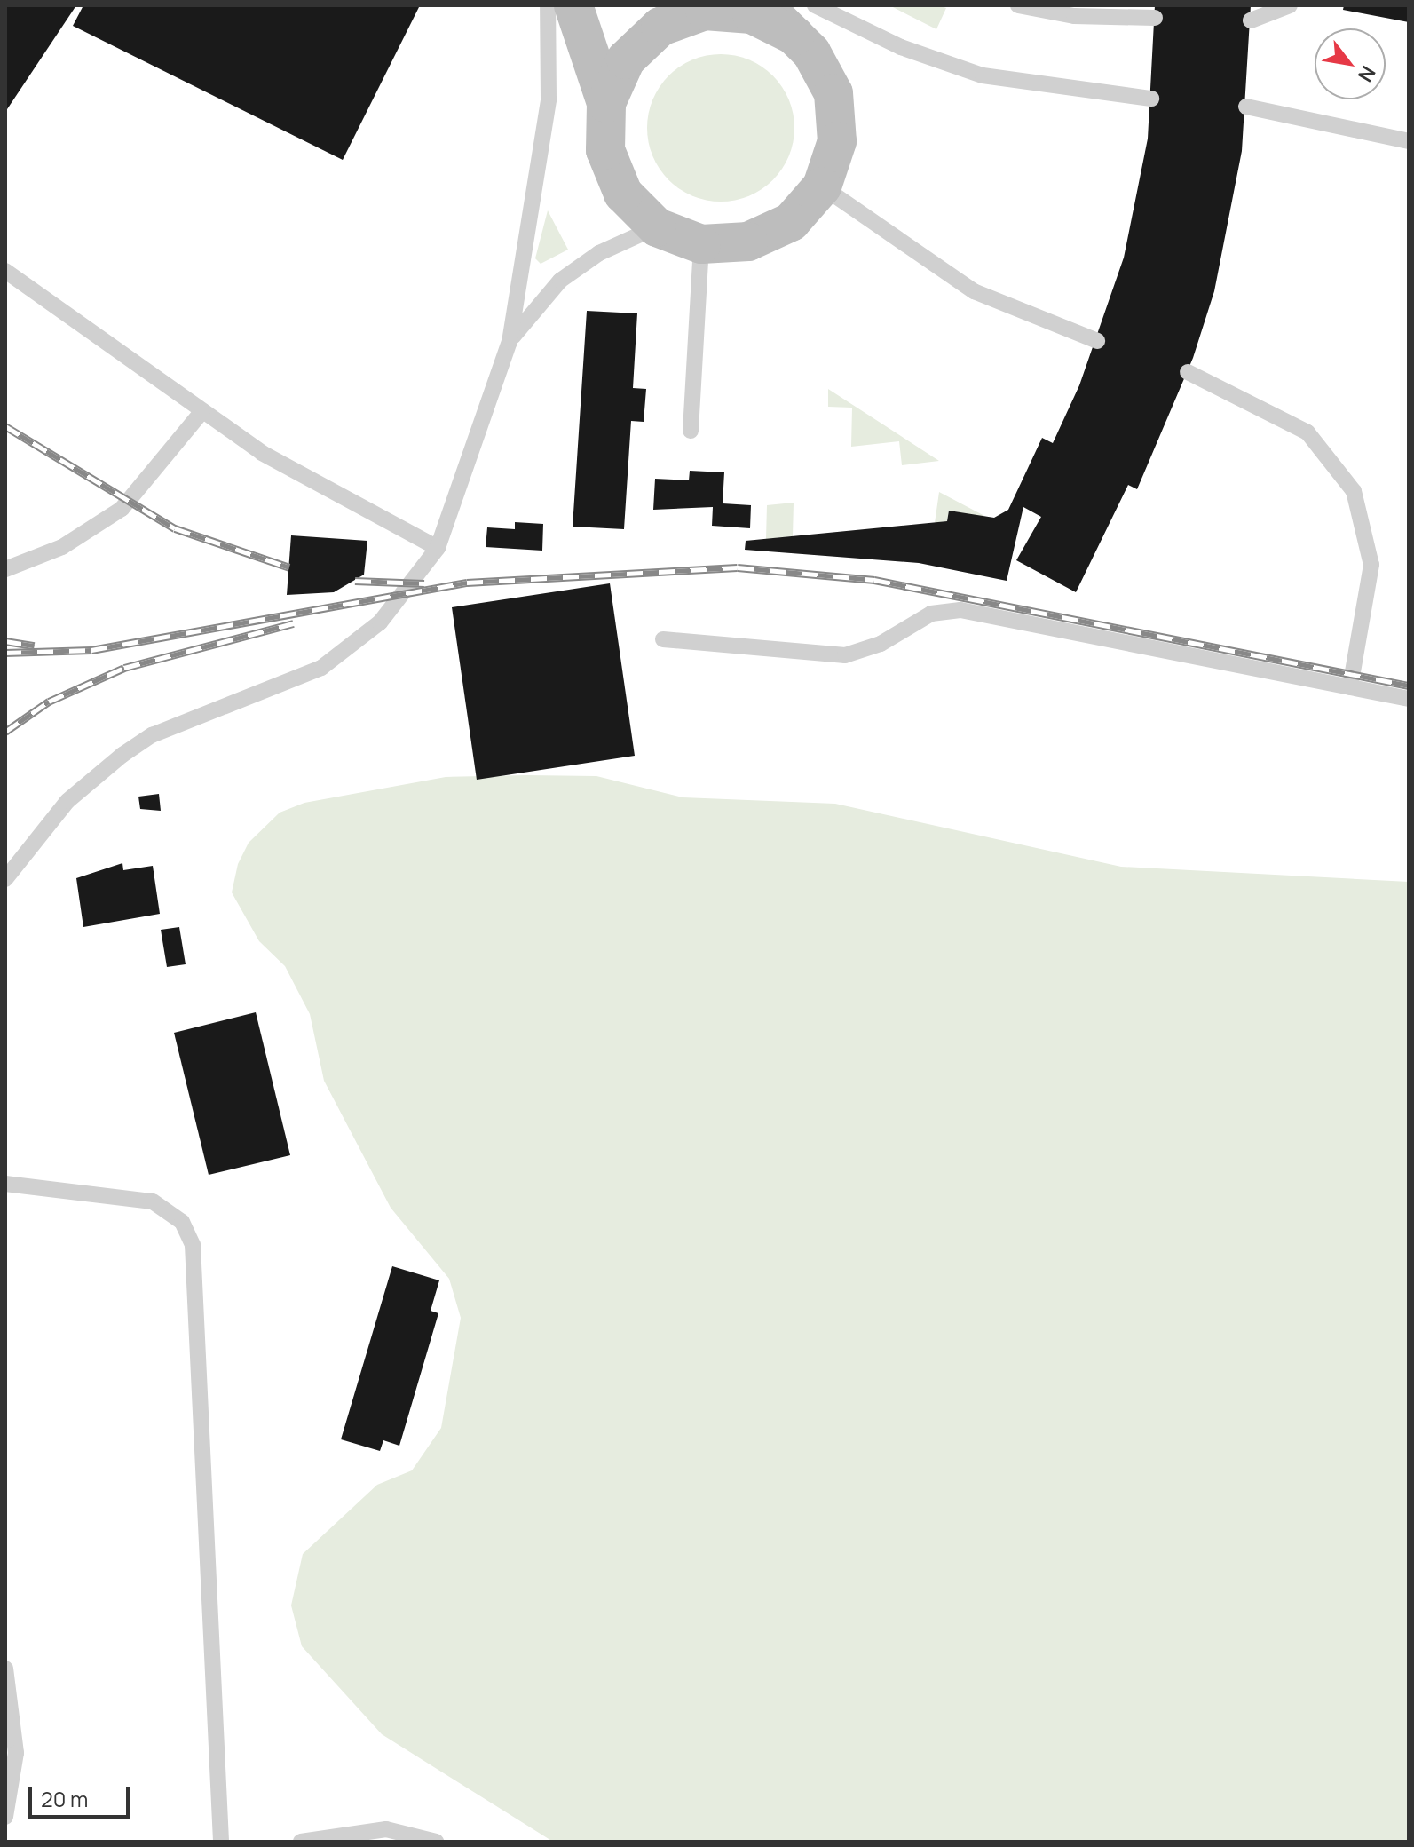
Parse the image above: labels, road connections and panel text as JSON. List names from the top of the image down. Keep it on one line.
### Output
{"scale_bar":"20 m","north":"bottom right"}
